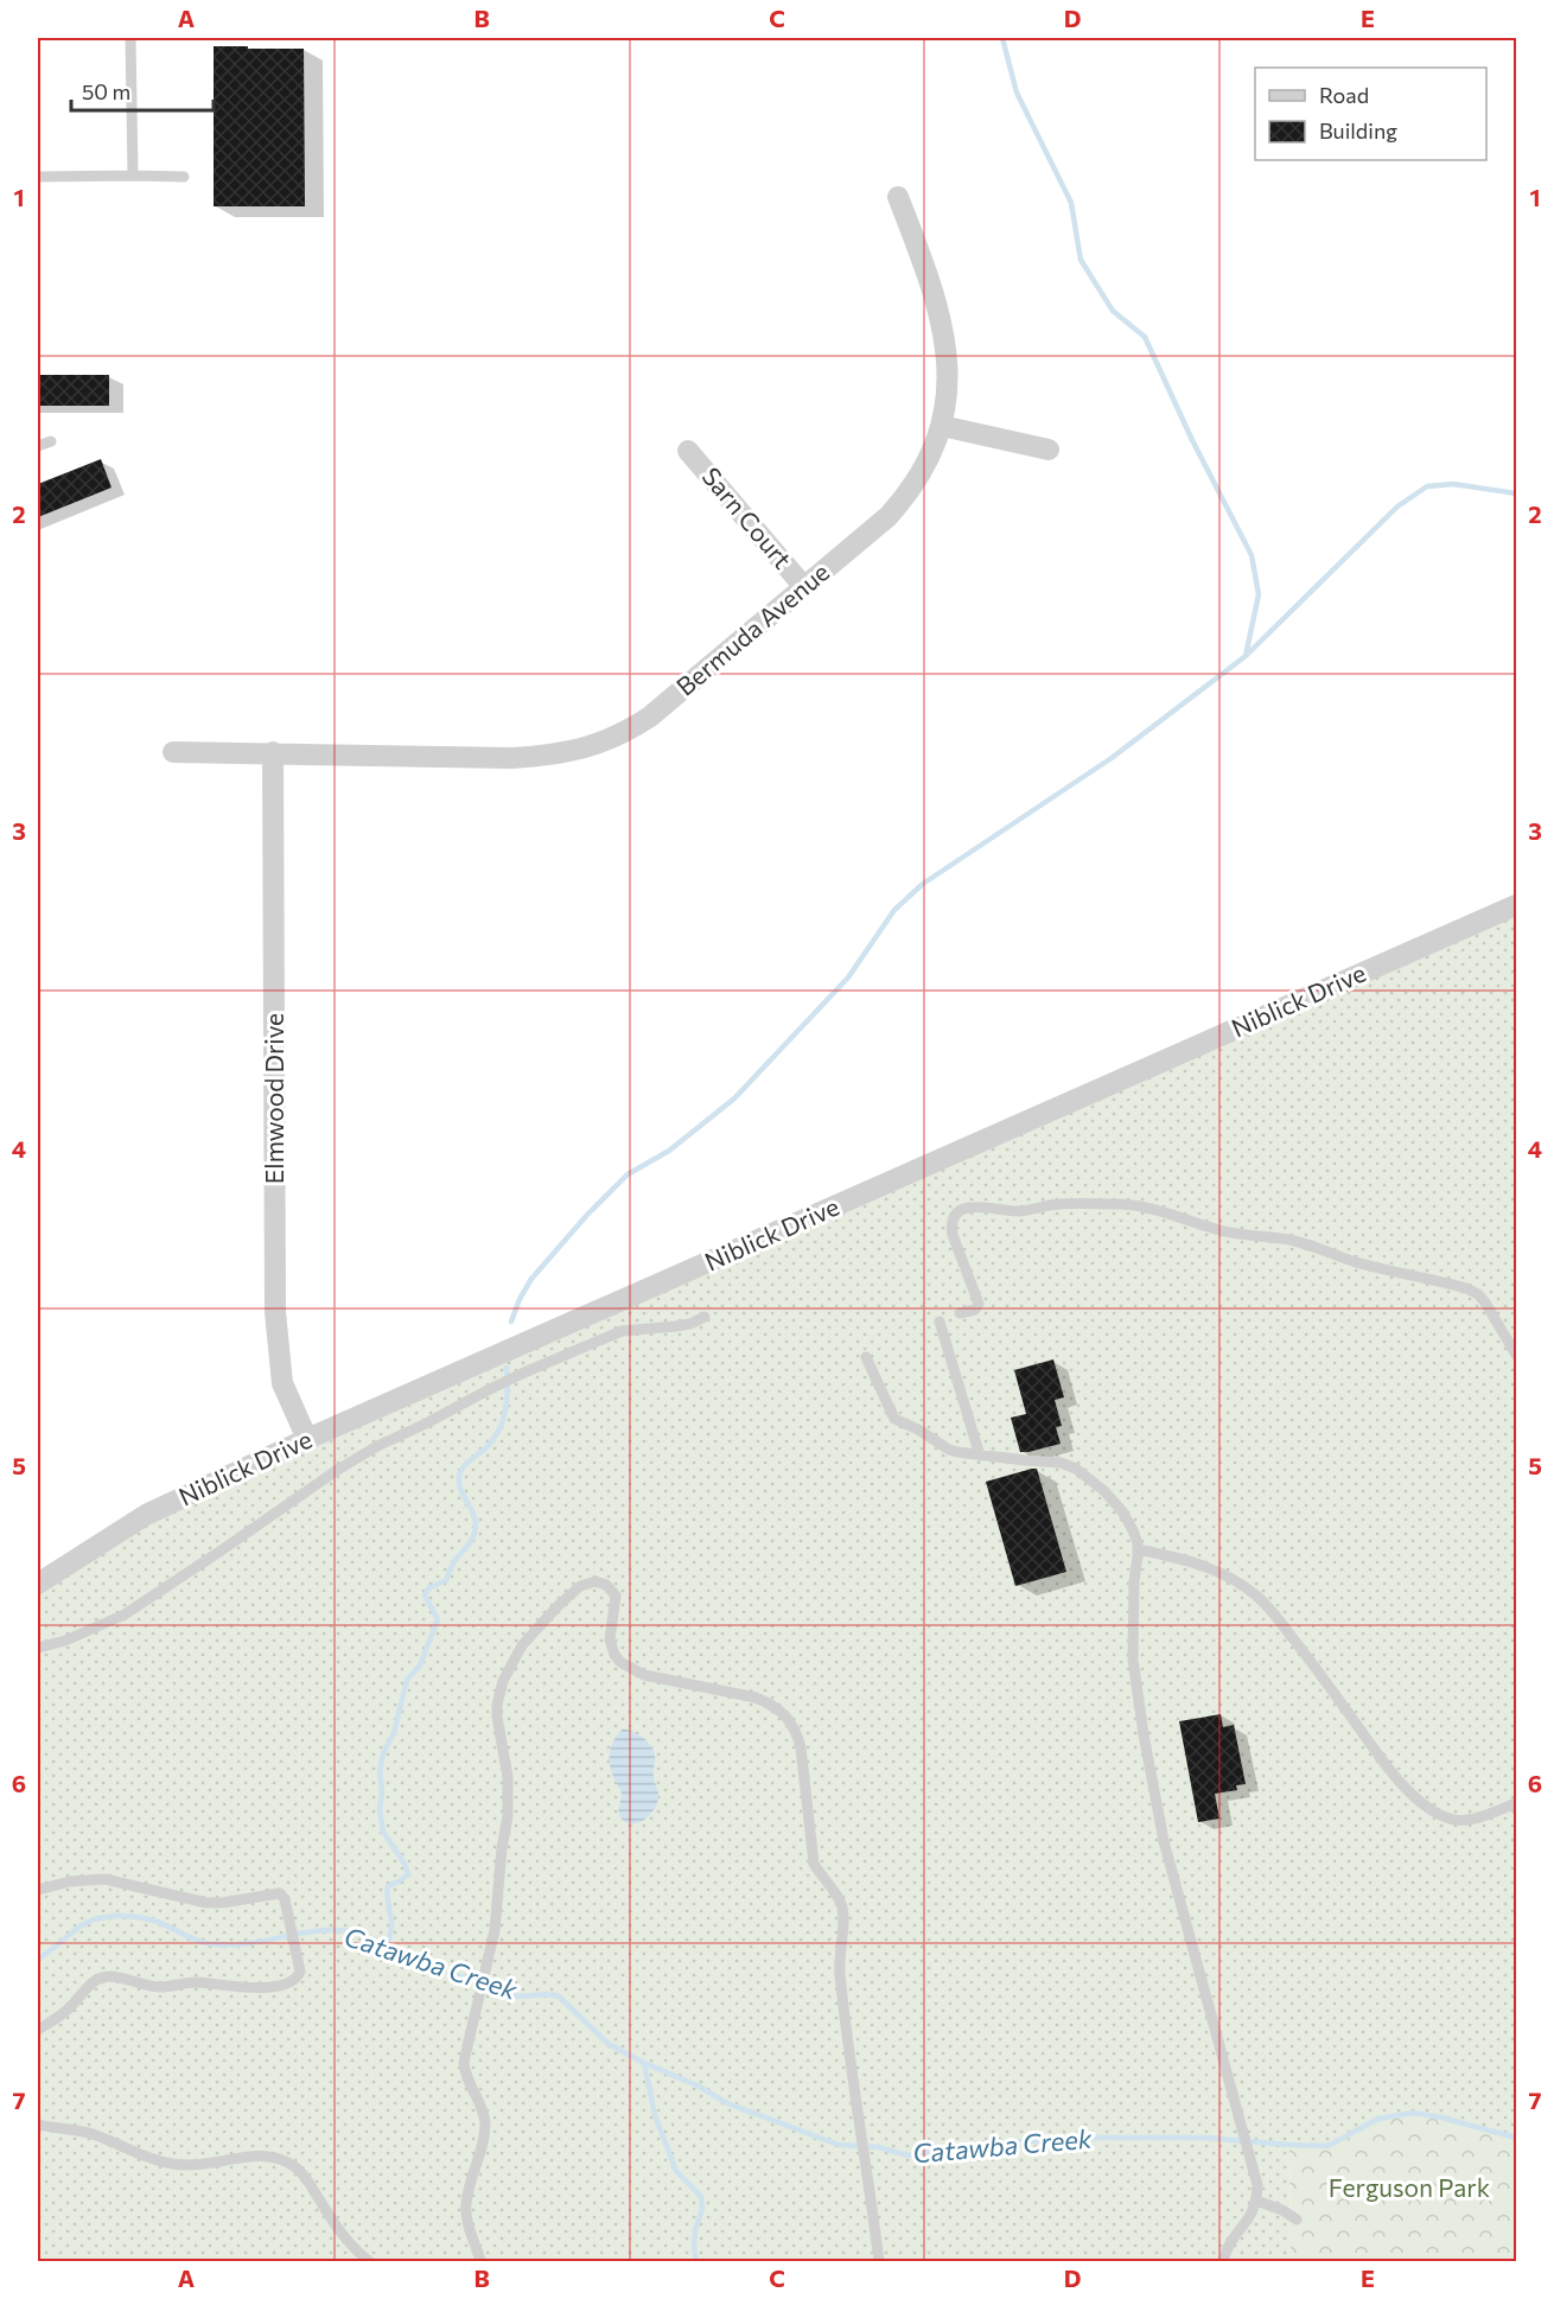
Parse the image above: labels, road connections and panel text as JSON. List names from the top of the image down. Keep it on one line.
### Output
{"streets":{"street":["Sarn Court","Bermuda Avenue","Niblick Drive","Elmwood Drive"]},"crossings":[["Sarn Court","Bermuda Avenue"],["Bermuda Avenue","Elmwood Drive"],["Niblick Drive","Elmwood Drive"]],"water":["Catawba Creek"],"parks":["Ferguson Park"],"legend":["Road","Building"],"scale_bar":"50 m","grid":{"columns":["A","B","C","D","E"],"rows":["1","2","3","4","5","6","7"]}}
